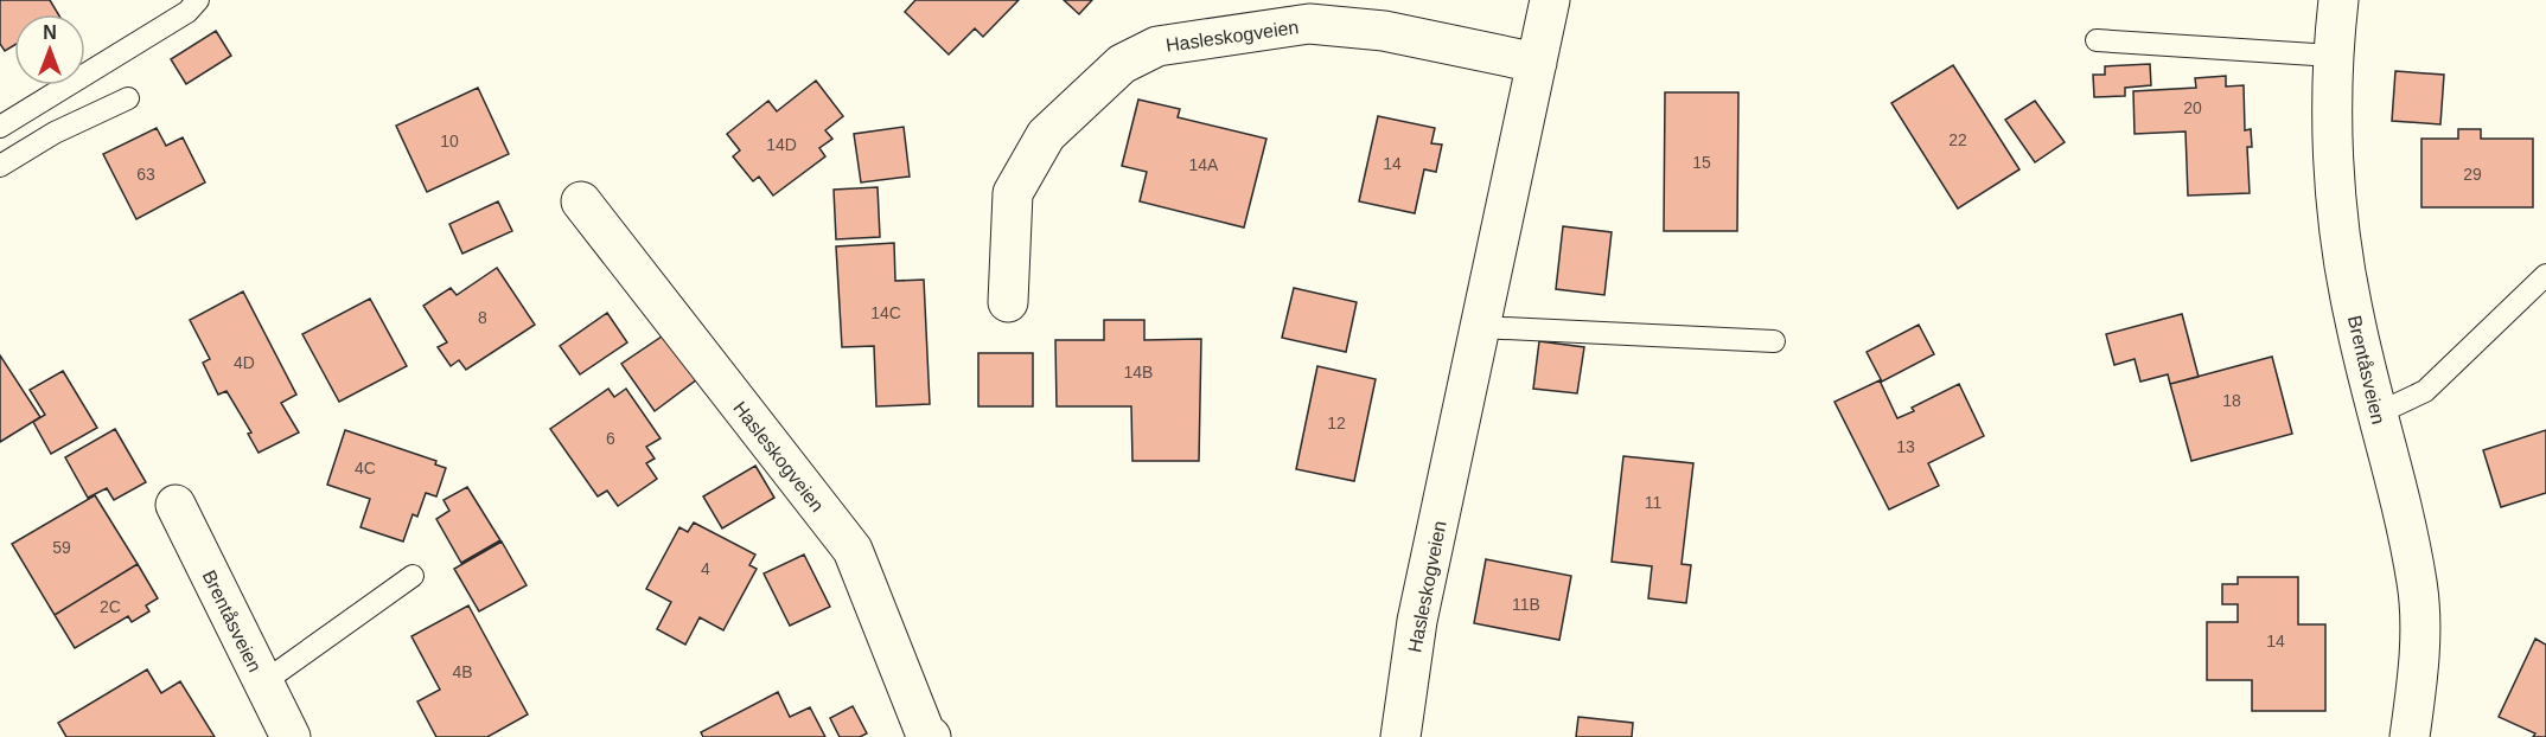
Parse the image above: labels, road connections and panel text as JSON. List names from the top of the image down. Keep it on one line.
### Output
{"streets":{"street":["Hasleskogveien","Brentåsveien"]},"house_numbers":["20","22","10","14D","15","14","14A","63","29","14C","8","4D","14B","18","12","6","13","4C","11","59","4","11B","2C","14","4B"],"north":"top"}
